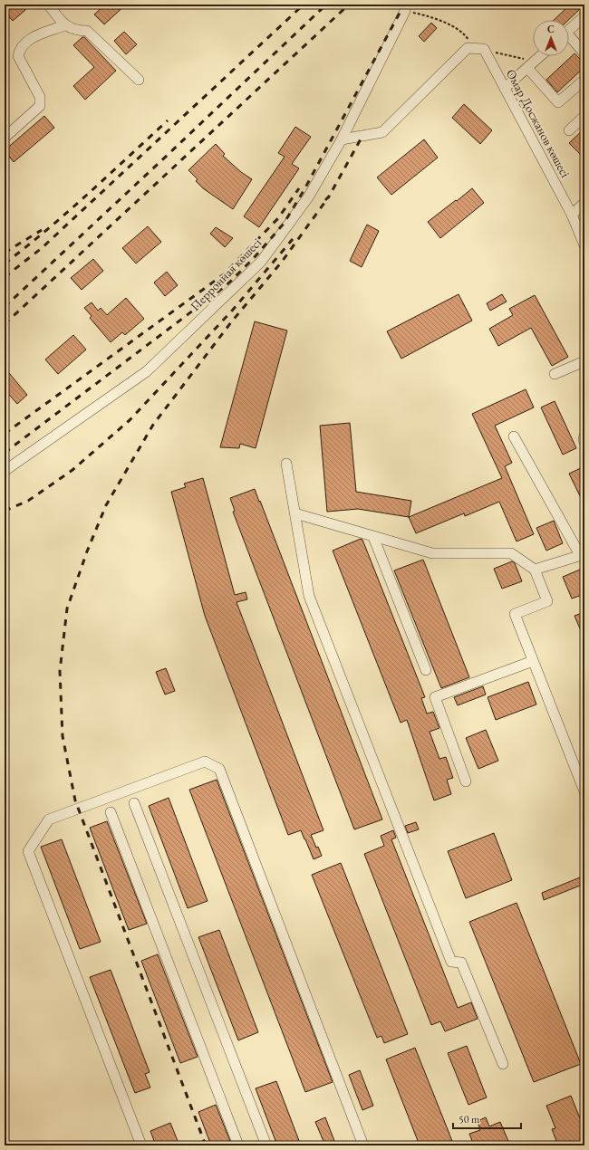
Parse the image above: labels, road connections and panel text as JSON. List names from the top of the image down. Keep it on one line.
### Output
{"streets":{"street":["Омар Досжанов көшесі","Перронная көшесі"]},"scale_bar":"50 m","north":"top"}
